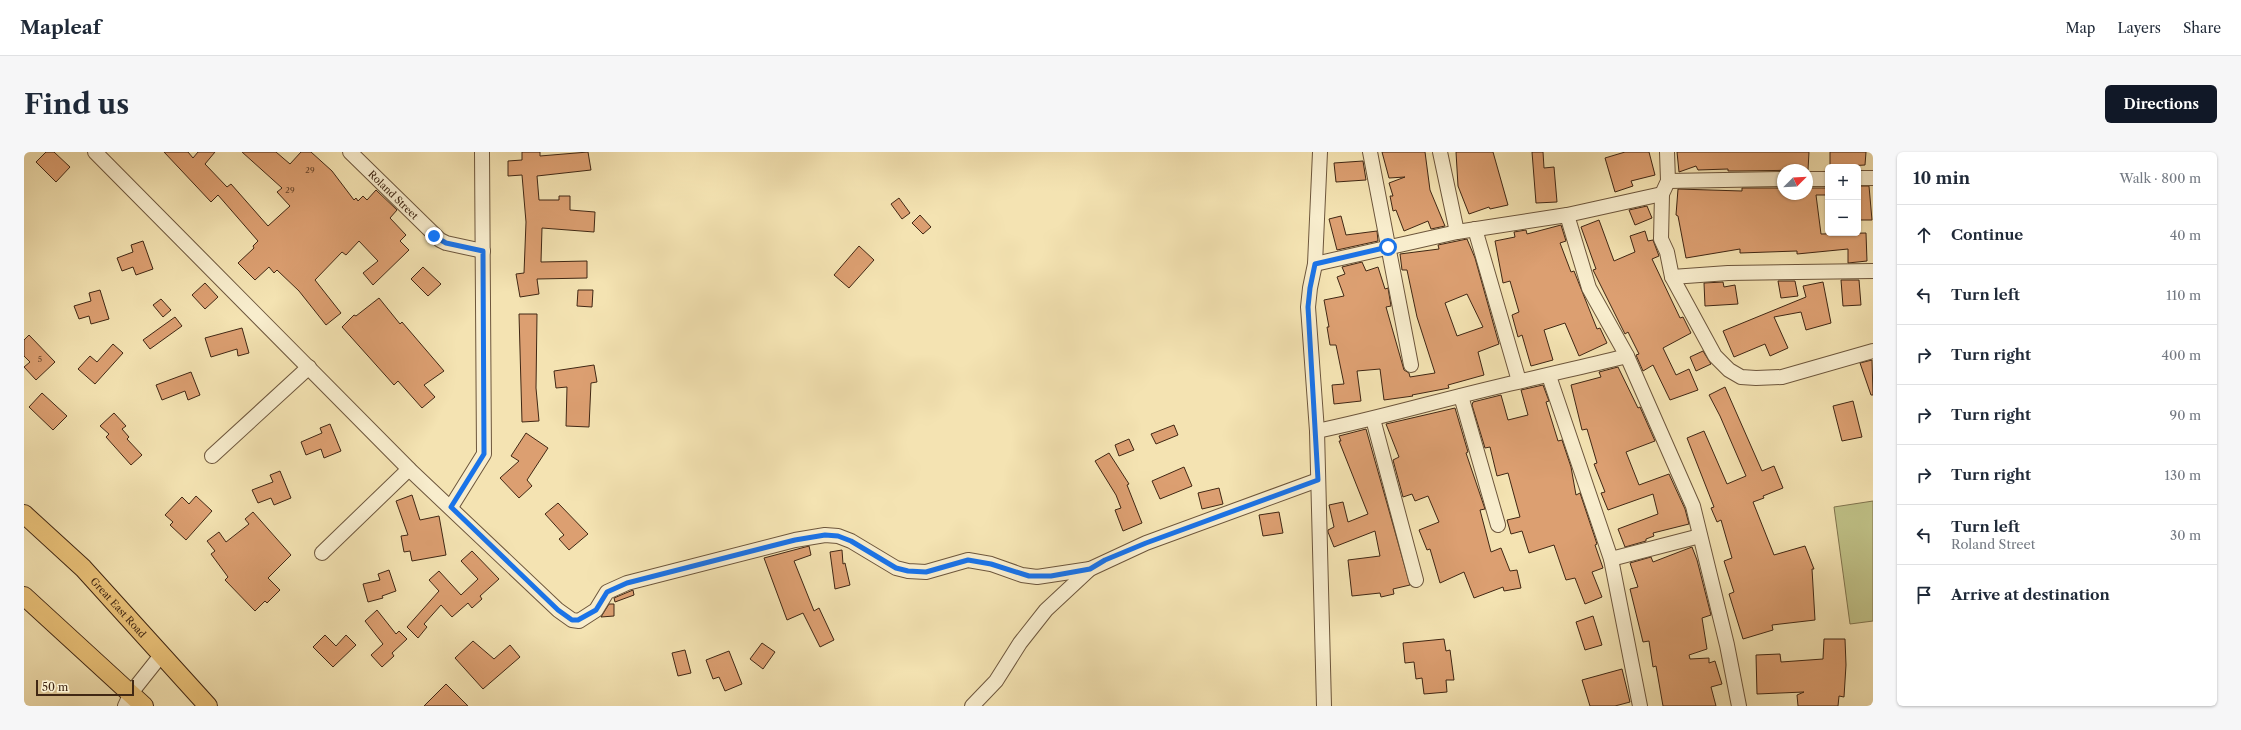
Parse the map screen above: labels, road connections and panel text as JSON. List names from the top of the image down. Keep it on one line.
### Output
{"streets":{"main road":["Great East Road"],"street":["Roland Street"]},"house_numbers":["29","29","5"],"scale_bar":"50 m","north":"top right","page":{"header":"Mapleaf","nav":["Map","Layers","Share"],"buttons":"Directions","title":"Find us","heading":["10 min","Walk · 800 m"],"map_buttons":["+","−"],"list":[["Continue","40 m"],["Turn left","110 m"],["Turn right","400 m"],["Turn right","90 m"],["Turn right","130 m"],["Turn left","Roland Street","30 m"],"Arrive at destination"],"scale":"50 m"}}
